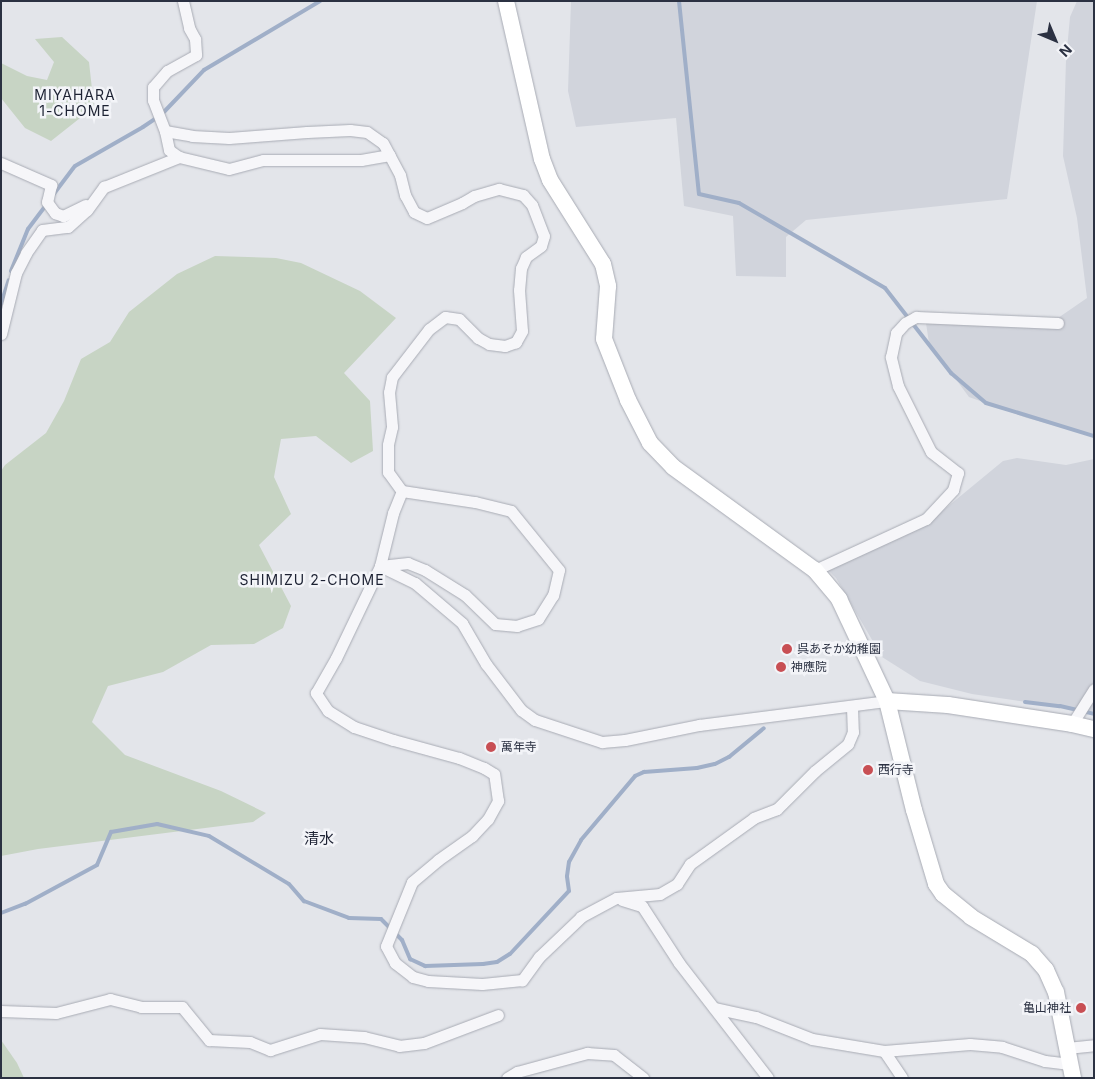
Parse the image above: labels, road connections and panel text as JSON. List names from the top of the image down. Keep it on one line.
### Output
{"districts":["MIYAHARA 1-CHOME","SHIMIZU 2-CHOME","清水"],"places":["呉あそか幼稚園","神應院","萬年寺","西行寺","亀山神社"],"north":"bottom right"}
